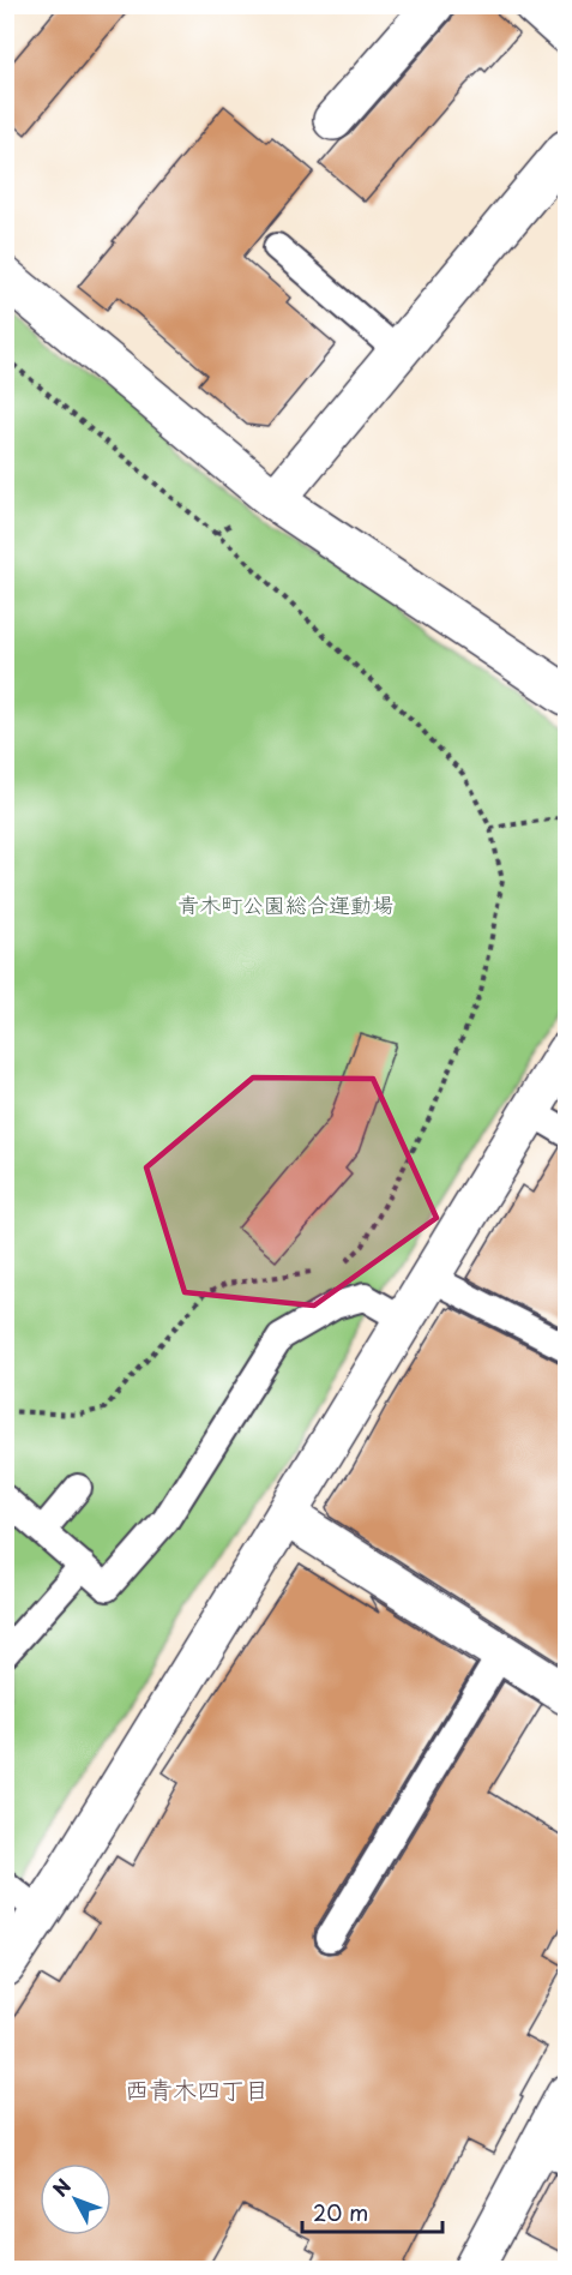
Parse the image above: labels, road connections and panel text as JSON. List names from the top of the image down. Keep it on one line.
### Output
{"districts":["西青木四丁目"],"parks":["青木町公園総合運動場"],"scale_bar":"20 m","north":"top left"}
